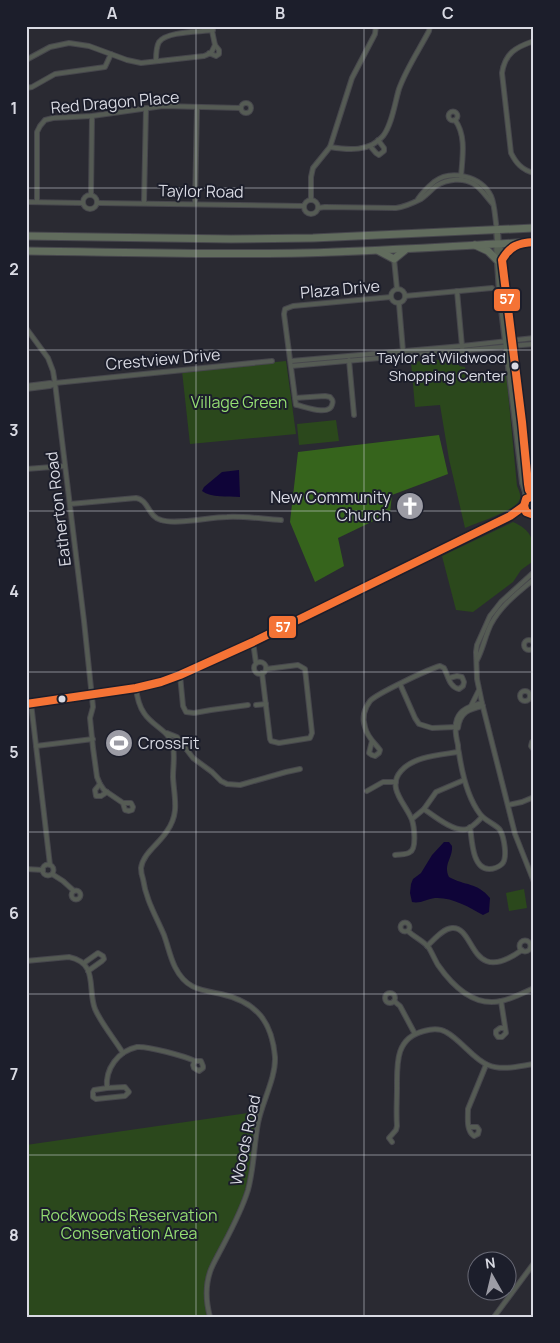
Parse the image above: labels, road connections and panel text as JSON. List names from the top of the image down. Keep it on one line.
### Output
{"streets":{"street":["Red Dragon Place","Taylor Road","Plaza Drive","Crestview Drive","Eatherton Road","Woods Road"]},"crossings":[["Red Dragon Place","Taylor Road"],["Crestview Drive","Eatherton Road"]],"parks":["Village Green","Rockwoods Reservation Conservation Area"],"places":{"other":["Taylor at Wildwood Shopping Center"],"church":["New Community Church"],"sports":["CrossFit"]},"lines":["transit line 57"],"north":"top","grid":{"columns":["A","B","C"],"rows":["1","2","3","4","5","6","7","8"]}}
